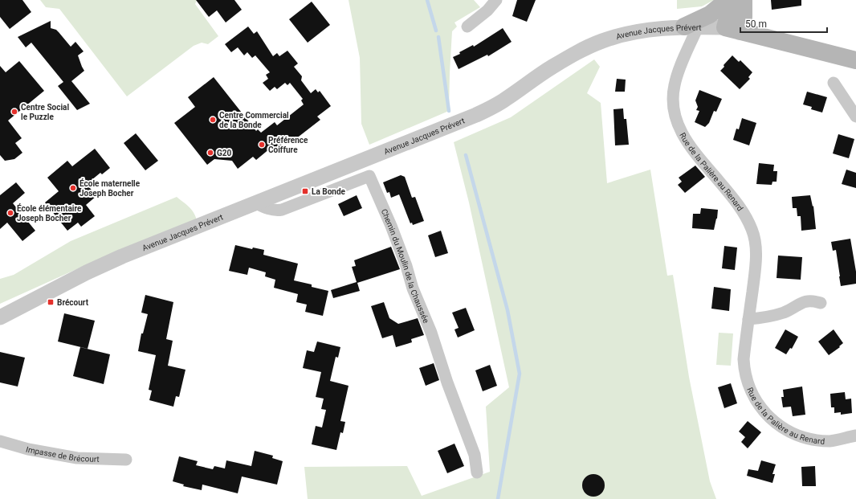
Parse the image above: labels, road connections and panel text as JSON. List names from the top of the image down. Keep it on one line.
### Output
{"streets":{"main road":["Avenue Jacques Prévert"],"street":["Rue de la Palière au Renard","Chemin du Moulin de la Chaussée","Impasse de Brécourt"]},"crossings":[["Avenue Jacques Prévert","Rue de la Palière au Renard"],["Avenue Jacques Prévert","Chemin du Moulin de la Chaussée"]],"places":{"other":["Centre Social le Puzzle","Centre Commercial de la Bonde","Préférence Coiffure","G20","École maternelle Joseph Bocher","École élémentaire Joseph Bocher"],"transit":["La Bonde","Brécourt"]},"scale_bar":"50 m"}
